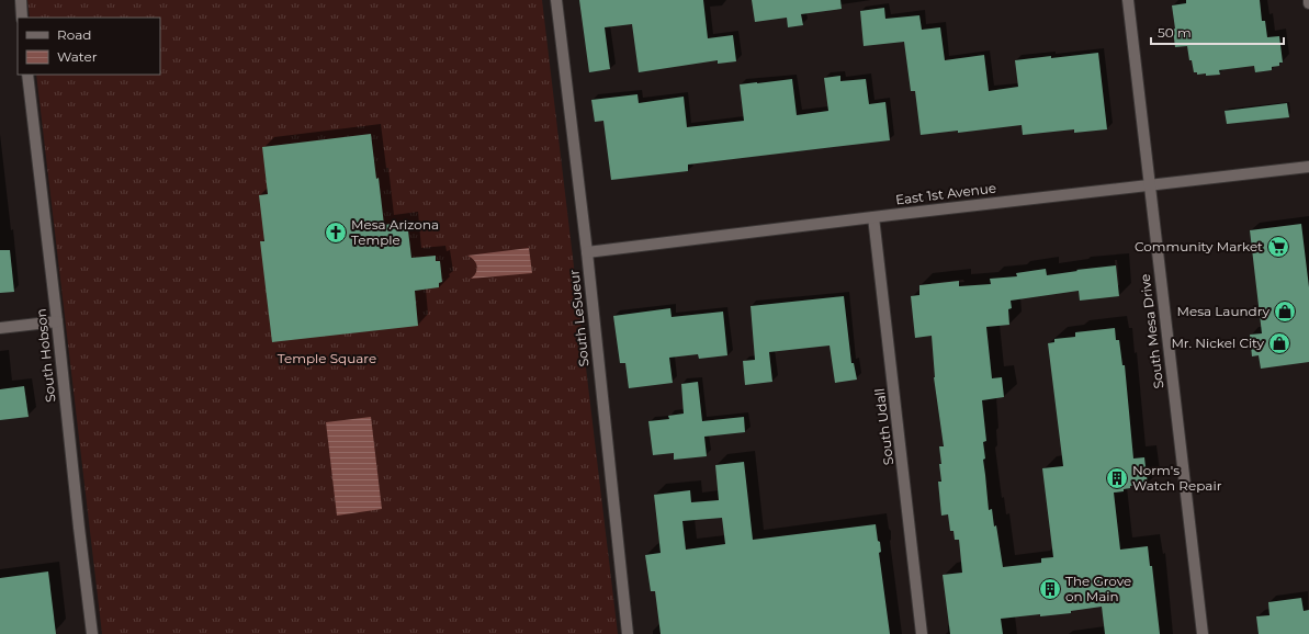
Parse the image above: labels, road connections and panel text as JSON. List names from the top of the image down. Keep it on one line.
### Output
{"streets":{"street":["East 1st Avenue","South LeSueur","South Mesa Drive","South Hobson","South Udall"]},"crossings":[["East 1st Avenue","South LeSueur"],["East 1st Avenue","South Mesa Drive"],["East 1st Avenue","South Udall"]],"parks":["Temple Square"],"places":{"church":["Mesa Arizona Temple"],"supermarket":["Community Market"],"shop":["Mesa Laundry","Mr. Nickel City"],"building":["Norm's Watch Repair","The Grove on Main"]},"legend":["Road","Water"],"scale_bar":"50 m"}
